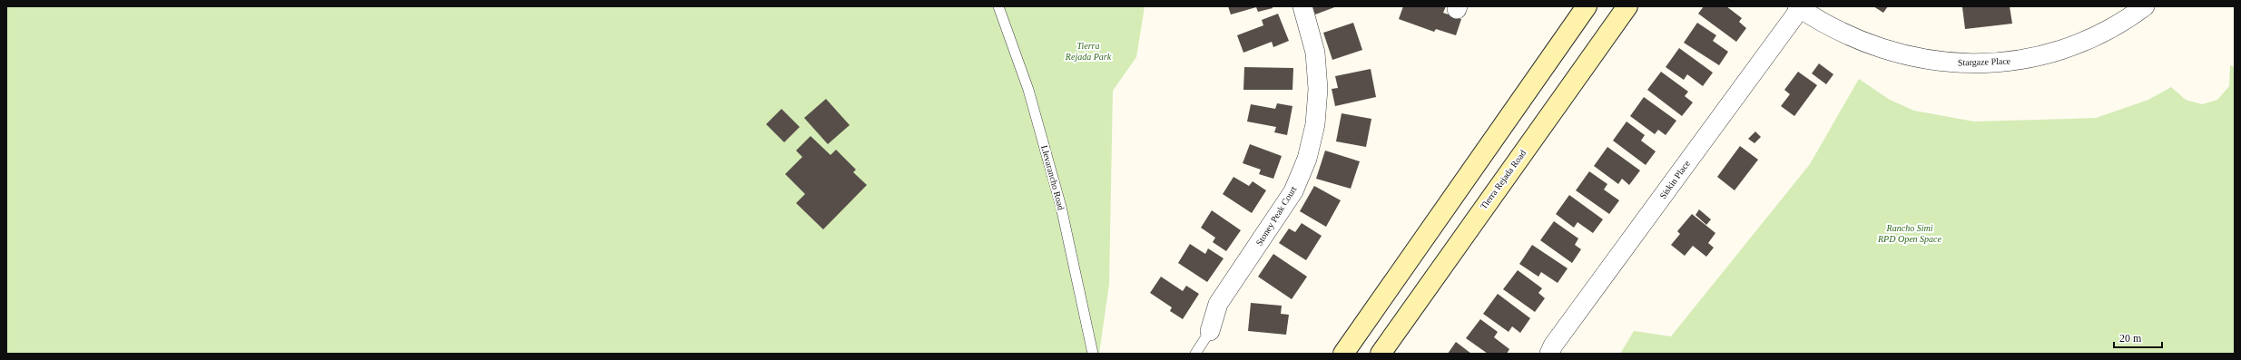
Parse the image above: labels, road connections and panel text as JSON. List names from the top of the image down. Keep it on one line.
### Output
{"streets":{"main road":["Tierra Rejada Road"],"street":["Stargaze Place","Siskin Place","Stoney Peak Court"],"lane":["Llevarancho Road"]},"crossings":[["Stargaze Place","Siskin Place"]],"parks":["Tierra Rejada Park","Rancho Simi RPD Open Space"],"scale_bar":"20 m"}
